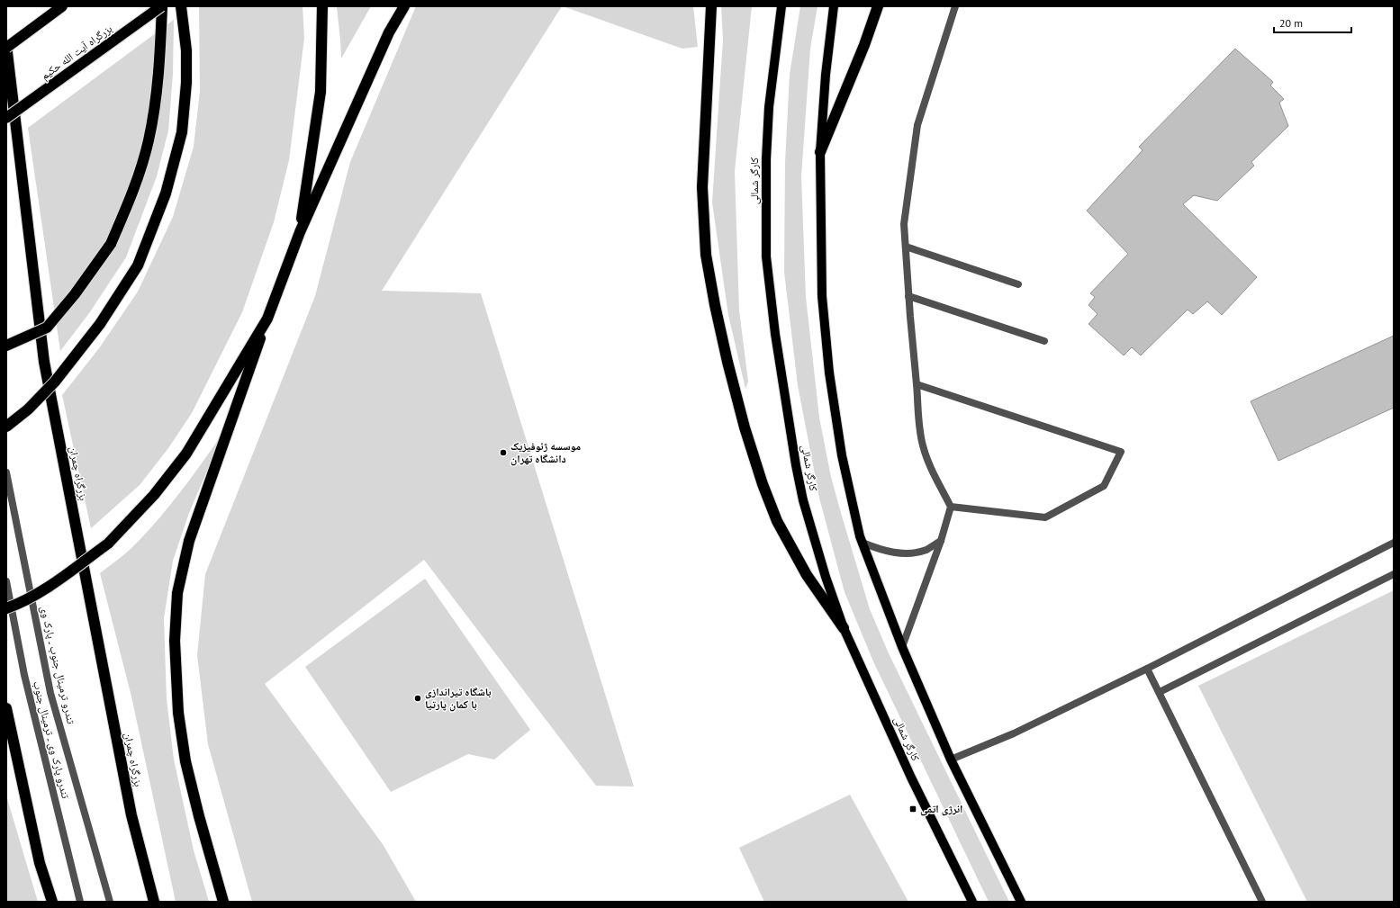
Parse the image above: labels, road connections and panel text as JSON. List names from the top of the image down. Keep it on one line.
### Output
{"streets":{"highway":["بزرگراه آیت الله حکیم","بزرگراه چمران"],"main road":["کارگر شمالی"],"lane":["تندرو ترمینال جنوب ـ پارک وی","تندرو پارک وی ـ ترمینال جنوب"]},"places":{"other":["موسسه ژئوفیزیک دانشگاه تهران","باشگاه تیراندازی با کمان پارتیا"],"transit":["انرژی اتمی"]},"scale_bar":"20 m"}
